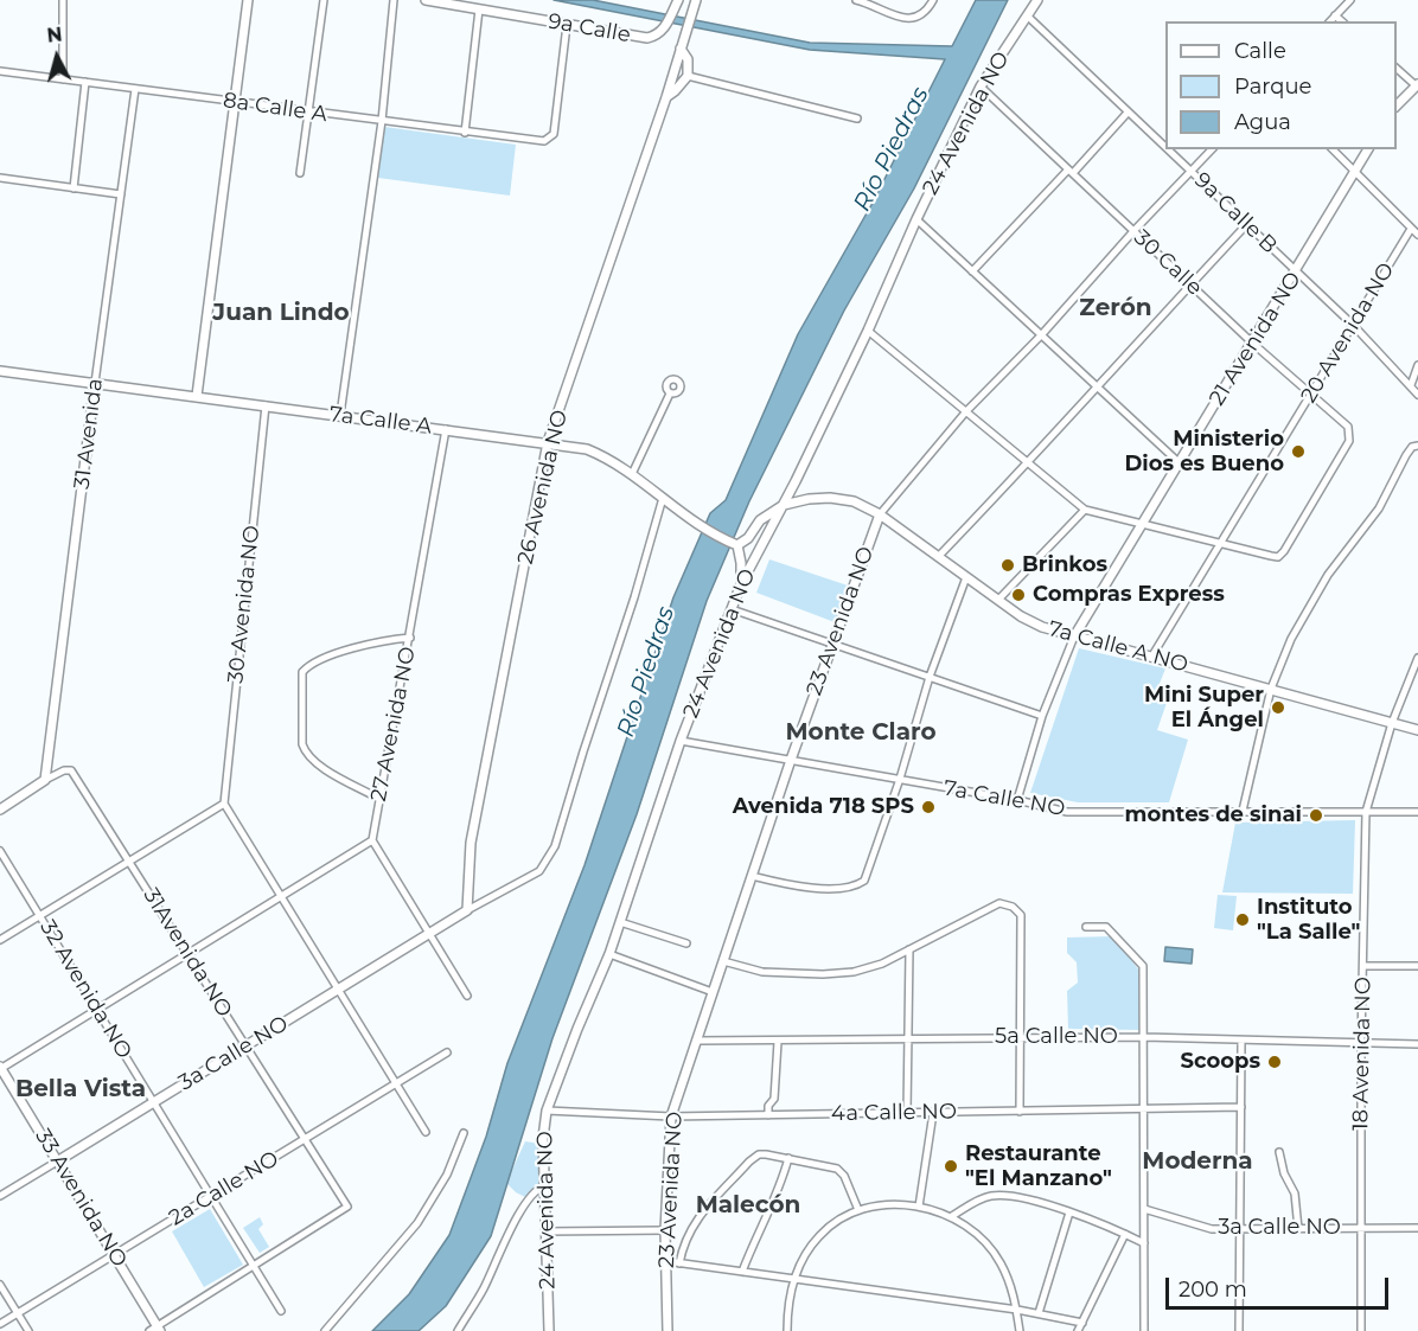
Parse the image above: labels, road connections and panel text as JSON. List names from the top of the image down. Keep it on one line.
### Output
{"streets":{"street":["9a Calle","8a Calle A","24 Avenida NO","9a Calle B","30 Calle","20 Avenida NO","21 Avenida NO","7a Calle A","31 Avenida","26 Avenida NO","30 Avenida NO","23 Avenida NO","7a Calle A NO","27 Avenida NO","7a Calle NO","31Avenida NO","32 Avenida NO","5a Calle NO","3a Calle NO","18 Avenida NO","4a Calle NO","2a Calle NO","33 Avenida NO"]},"crossings":[["9a Calle","8a Calle A"],["8a Calle A","31 Avenida"],["24 Avenida NO","9a Calle B"],["24 Avenida NO","30 Calle"],["24 Avenida NO","7a Calle A NO"],["24 Avenida NO","7a Calle NO"],["24 Avenida NO","4a Calle NO"],["9a Calle B","20 Avenida NO"],["9a Calle B","21 Avenida NO"],["9a Calle B","23 Avenida NO"],["30 Calle","20 Avenida NO"],["30 Calle","21 Avenida NO"],["30 Calle","23 Avenida NO"],["20 Avenida NO","7a Calle A NO"],["21 Avenida NO","7a Calle A NO"],["21 Avenida NO","7a Calle NO"],["7a Calle A","31 Avenida"],["7a Calle A","26 Avenida NO"],["7a Calle A","30 Avenida NO"],["7a Calle A","7a Calle A NO"],["7a Calle A","27 Avenida NO"],["31 Avenida","31Avenida NO"],["26 Avenida NO","3a Calle NO"],["23 Avenida NO","7a Calle A NO"],["23 Avenida NO","7a Calle NO"],["23 Avenida NO","5a Calle NO"],["23 Avenida NO","4a Calle NO"],["7a Calle A NO","18 Avenida NO"],["7a Calle NO","18 Avenida NO"],["31Avenida NO","32 Avenida NO"],["31Avenida NO","3a Calle NO"],["31Avenida NO","2a Calle NO"],["32 Avenida NO","3a Calle NO"],["32 Avenida NO","2a Calle NO"],["5a Calle NO","18 Avenida NO"],["3a Calle NO","18 Avenida NO"],["3a Calle NO","33 Avenida NO"],["2a Calle NO","33 Avenida NO"]],"districts":["Zerón","Juan Lindo","Monte Claro","Bella Vista","Moderna","Malecón"],"water":["Río Piedras"],"places":["Ministerio Dios es Bueno","Brinkos","Compras Express","Mini Super El Ángel","Avenida 718 SPS","montes de sinai","Instituto \"La Salle\"","Scoops","Restaurante \"El Manzano\""],"legend":["Calle","Parque","Agua"],"scale_bar":"200 m","north":"top"}
